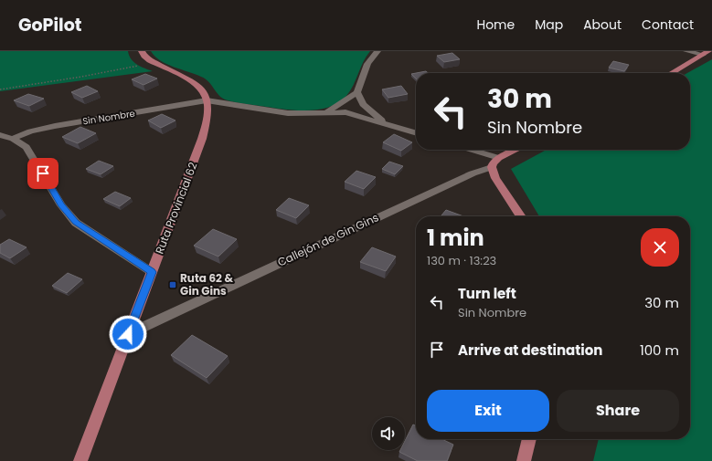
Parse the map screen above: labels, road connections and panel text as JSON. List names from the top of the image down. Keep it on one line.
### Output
{"streets":{"main road":["Ruta Provincial 62","Callejón de Gin Gins"],"street":["Sin Nombre"]},"crossings":[["Sin Nombre","Ruta Provincial 62"],["Ruta Provincial 62","Callejón de Gin Gins"]],"places":{"transit":["Ruta 62 & Gin Gins"]},"page":{"header":"GoPilot","nav":["Home","Map","About","Contact"],"turn":["30 m","Sin Nombre"],"heading":["1 min","130 m · 13:23"],"list":[{"name":"Turn left","note":"Sin Nombre","value":"30 m"},{"name":"Arrive at destination","value":"100 m"}],"buttons":["Exit","Share"]}}
